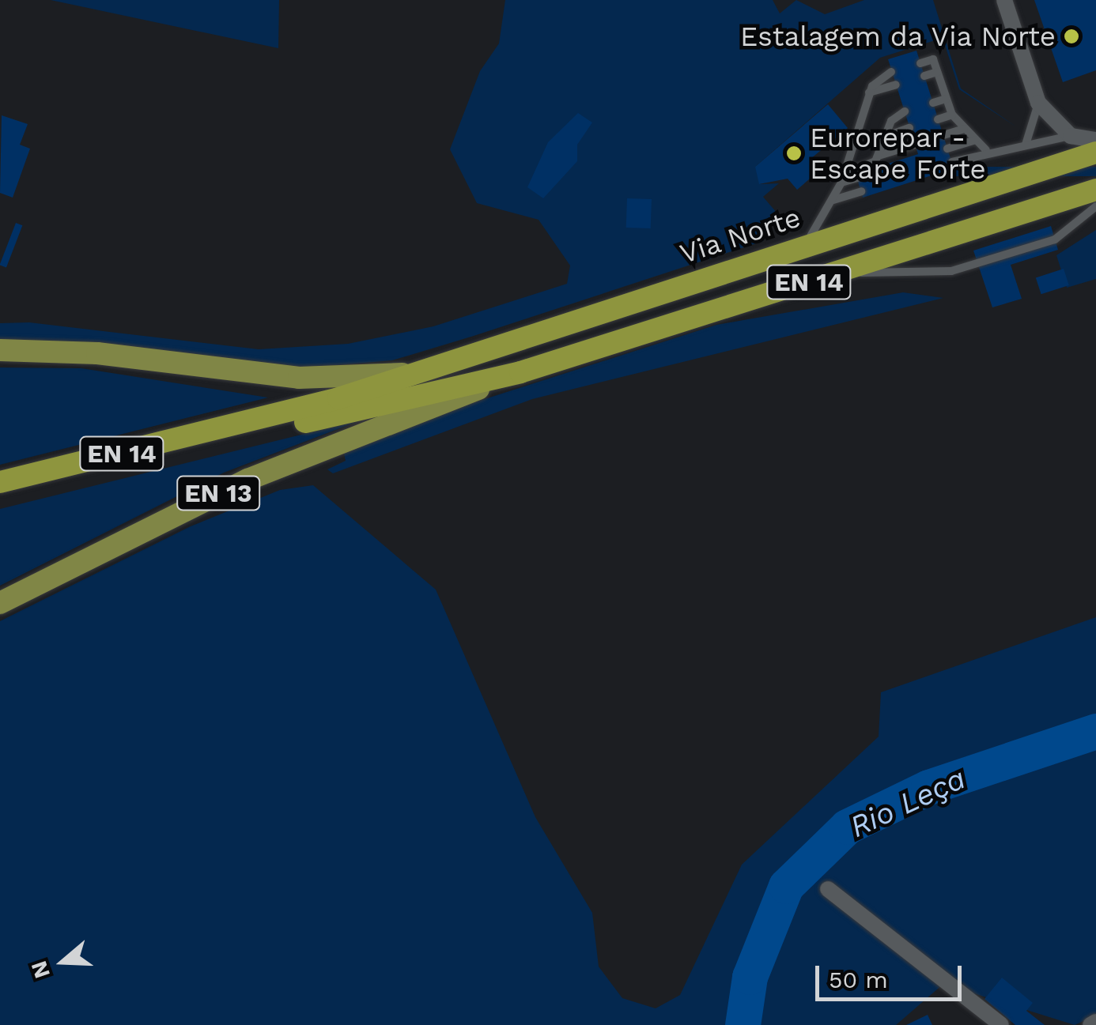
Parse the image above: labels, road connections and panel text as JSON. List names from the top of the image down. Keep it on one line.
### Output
{"streets":{"highway":["Via Norte","EN 14"],"main road":["EN 13"]},"crossings":[["Via Norte","EN 14"],["EN 14","EN 13"]],"water":["Rio Leça"],"places":["Estalagem da Via Norte","Eurorepar - Escape Forte"],"scale_bar":"50 m","north":"left"}
